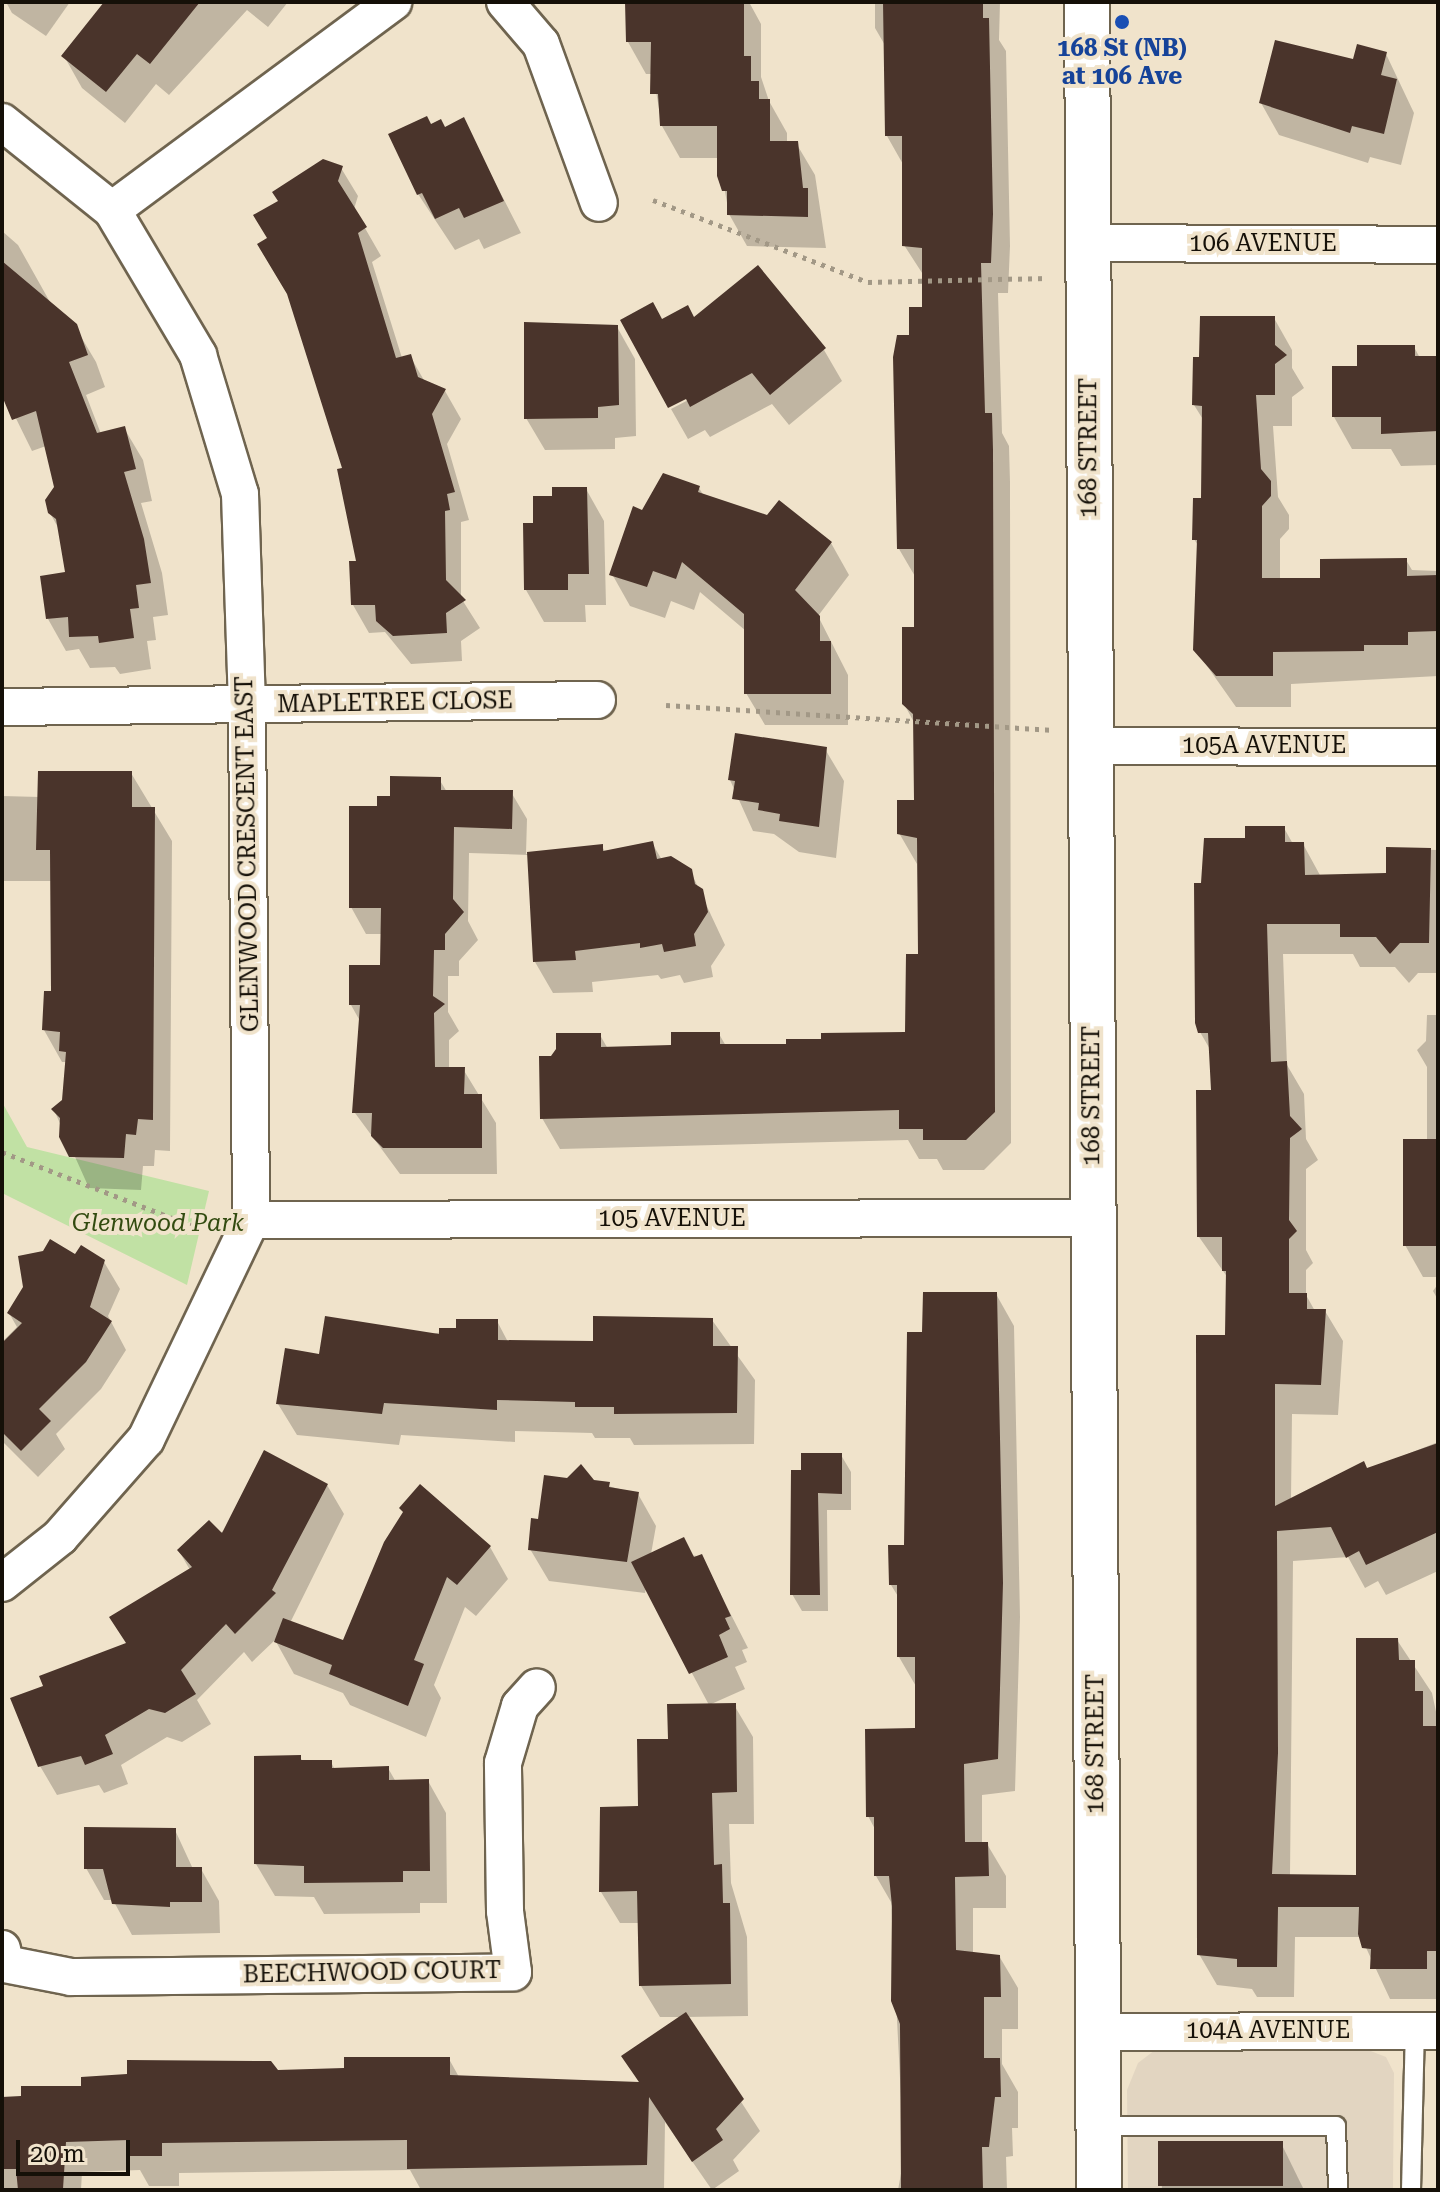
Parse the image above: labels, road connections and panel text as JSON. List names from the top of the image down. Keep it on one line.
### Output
{"streets":{"street":["106 AVENUE","168 STREET","MAPLETREE CLOSE","105A AVENUE","GLENWOOD CRESCENT EAST","105 AVENUE","BEECHWOOD COURT","104A AVENUE"]},"crossings":[["106 AVENUE","168 STREET"],["168 STREET","105A AVENUE"],["168 STREET","105 AVENUE"],["168 STREET","104A AVENUE"],["MAPLETREE CLOSE","GLENWOOD CRESCENT EAST"],["GLENWOOD CRESCENT EAST","105 AVENUE"]],"parks":["Glenwood Park"],"places":["168 St (NB) at 106 Ave"],"scale_bar":"20 m"}
